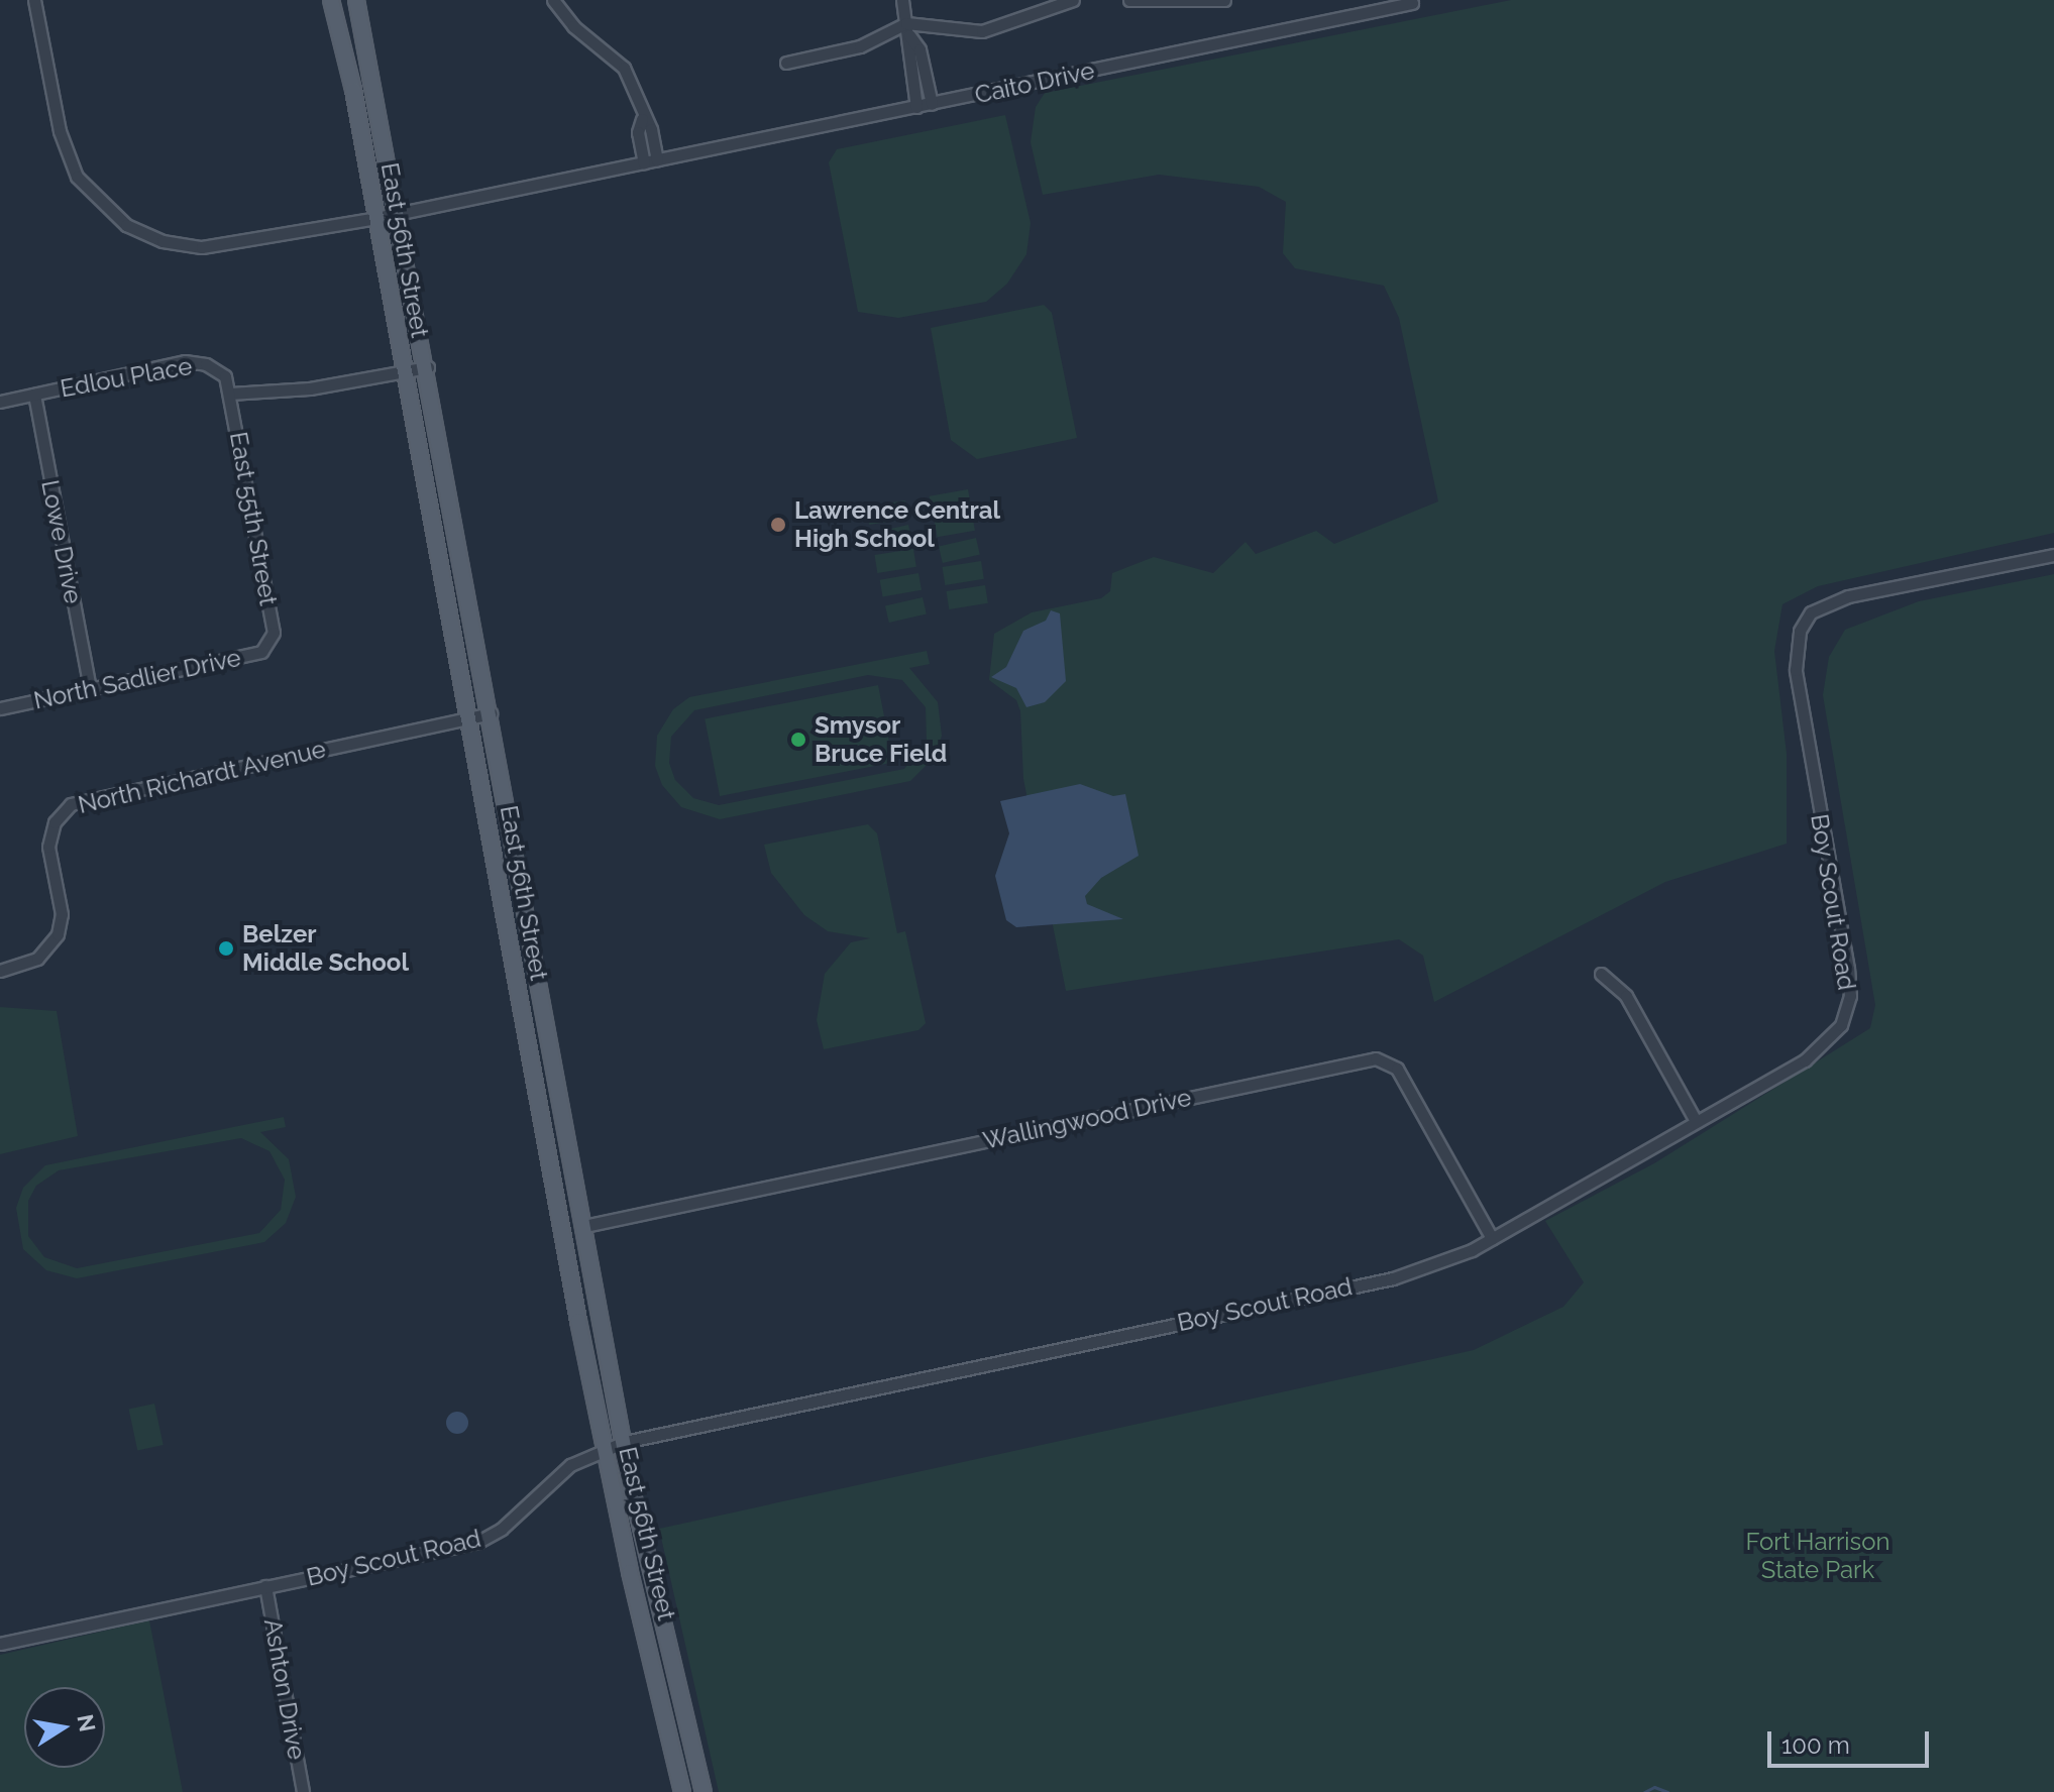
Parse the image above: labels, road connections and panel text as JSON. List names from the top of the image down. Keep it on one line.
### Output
{"streets":{"main road":["East 56th Street"],"street":["Caito Drive","Edlou Place","East 55th Street","Lowe Drive","North Sadlier Drive","North Richardt Avenue","Boy Scout Road","Wallingwood Drive","Ashton Drive"]},"crossings":[["Caito Drive","East 56th Street"],["East 56th Street","North Richardt Avenue"],["East 56th Street","Boy Scout Road"],["East 56th Street","Wallingwood Drive"],["Edlou Place","East 55th Street"],["Edlou Place","Lowe Drive"],["East 55th Street","North Sadlier Drive"],["Lowe Drive","North Sadlier Drive"],["Boy Scout Road","Wallingwood Drive"],["Boy Scout Road","Ashton Drive"]],"parks":["Fort Harrison State Park"],"places":["Lawrence Central High School","Smysor Bruce Field","Belzer Middle School"],"scale_bar":"100 m","north":"right"}
